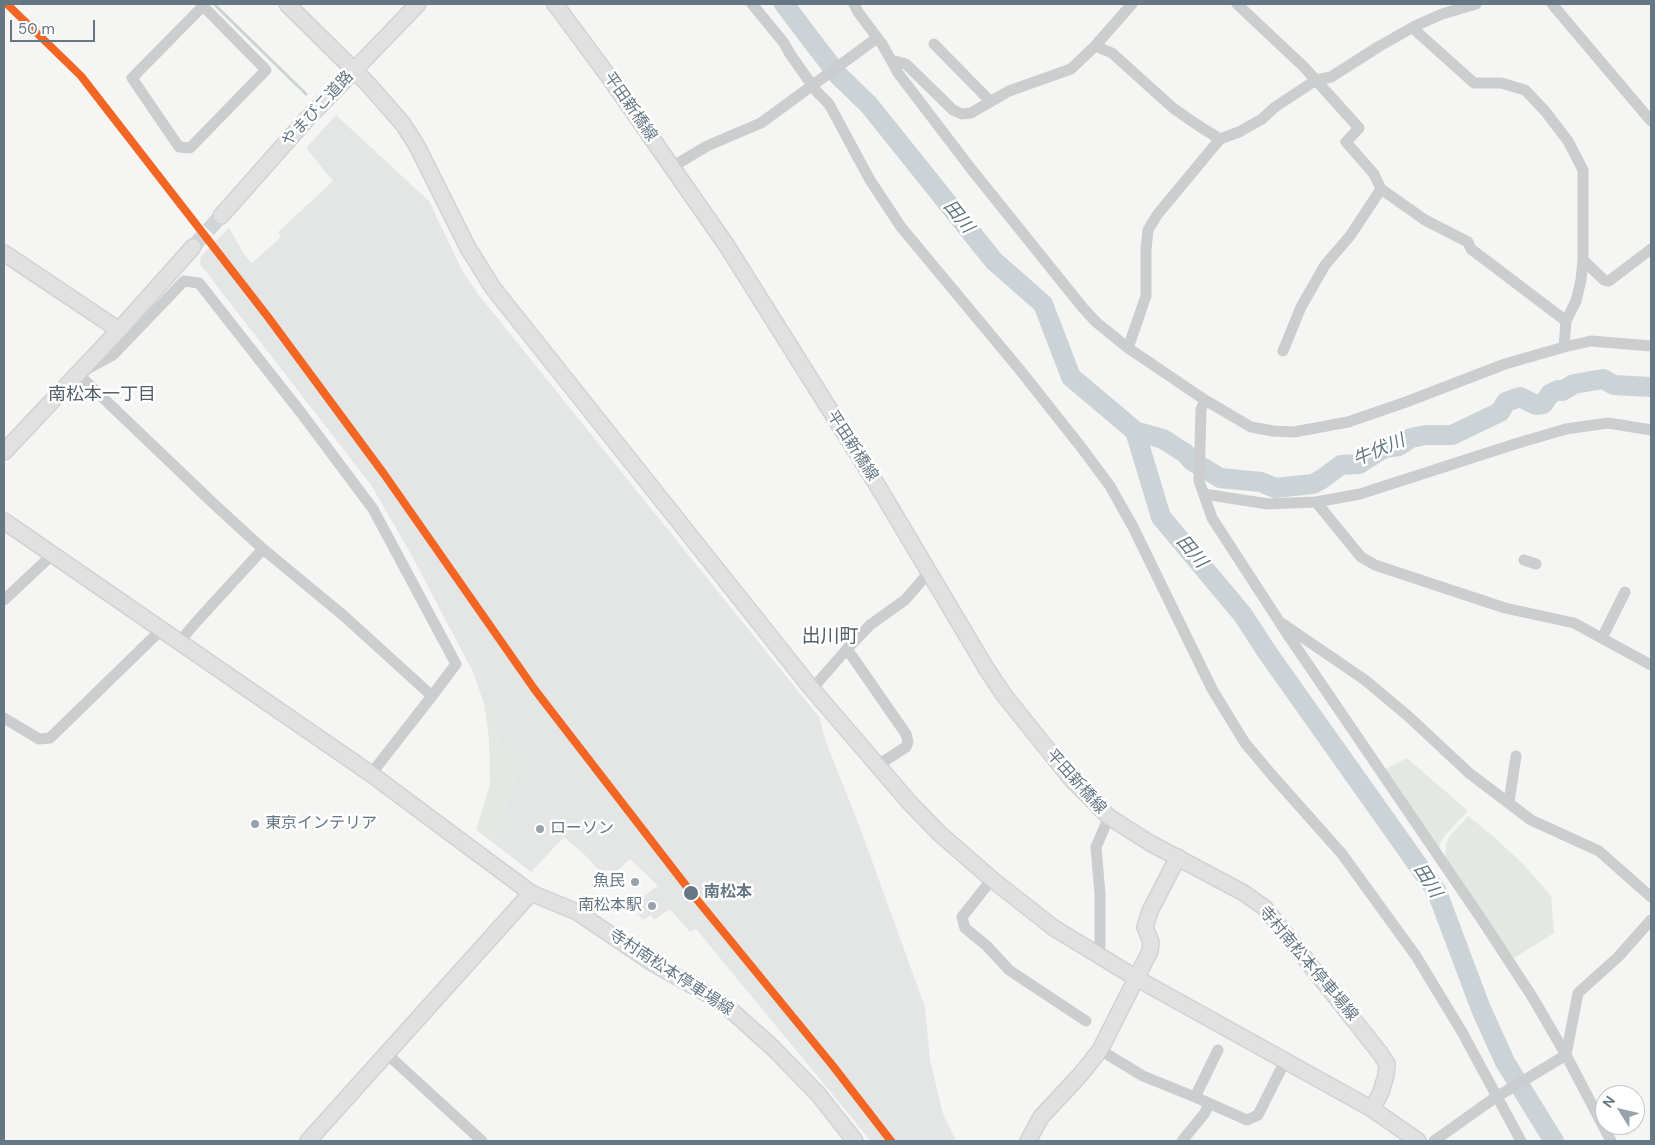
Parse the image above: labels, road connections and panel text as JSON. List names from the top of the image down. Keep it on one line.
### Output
{"streets":{"street":["平田新橋線","やまびこ道路","寺村南松本停車場線"]},"crossings":[["平田新橋線","寺村南松本停車場線"]],"districts":["南松本一丁目","出川町"],"water":["田川","牛伏川"],"places":["東京インテリア","ローソン","魚民","南松本","南松本駅"],"scale_bar":"50 m","north":"top left"}
